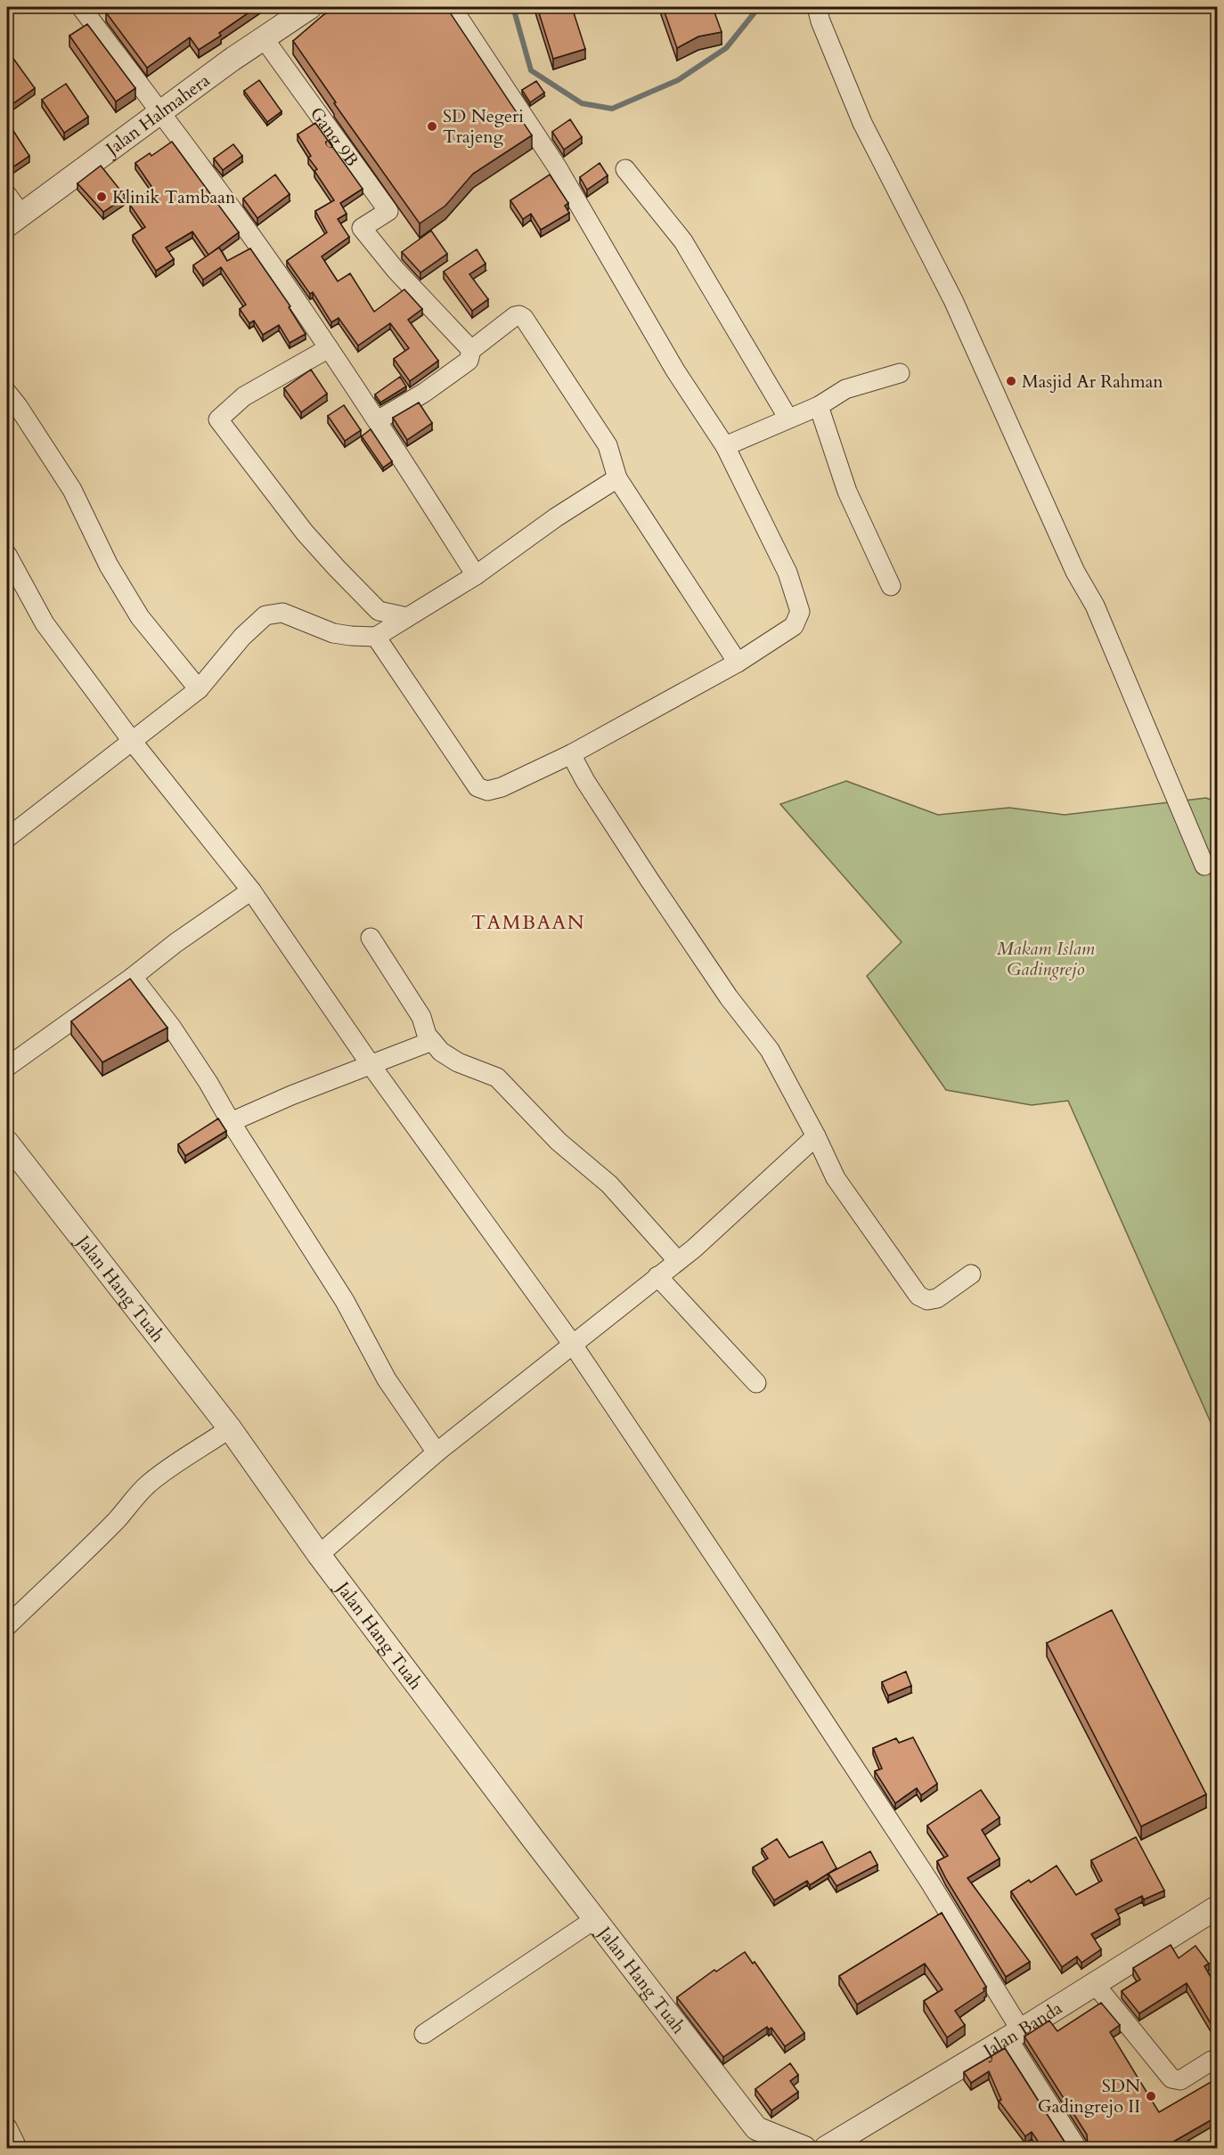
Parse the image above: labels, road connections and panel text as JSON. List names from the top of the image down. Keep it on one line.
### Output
{"streets":{"street":["Jalan Halmahera","Gang 9B","Jalan Hang Tuah","Jalan Banda"]},"crossings":[["Jalan Halmahera","Gang 9B"]],"districts":["TAMBAAN"],"parks":["Makam Islam Gadingrejo"],"places":["SD Negeri Trajeng","Klinik Tambaan","Masjid Ar Rahman","SDN Gadingrejo II"]}
